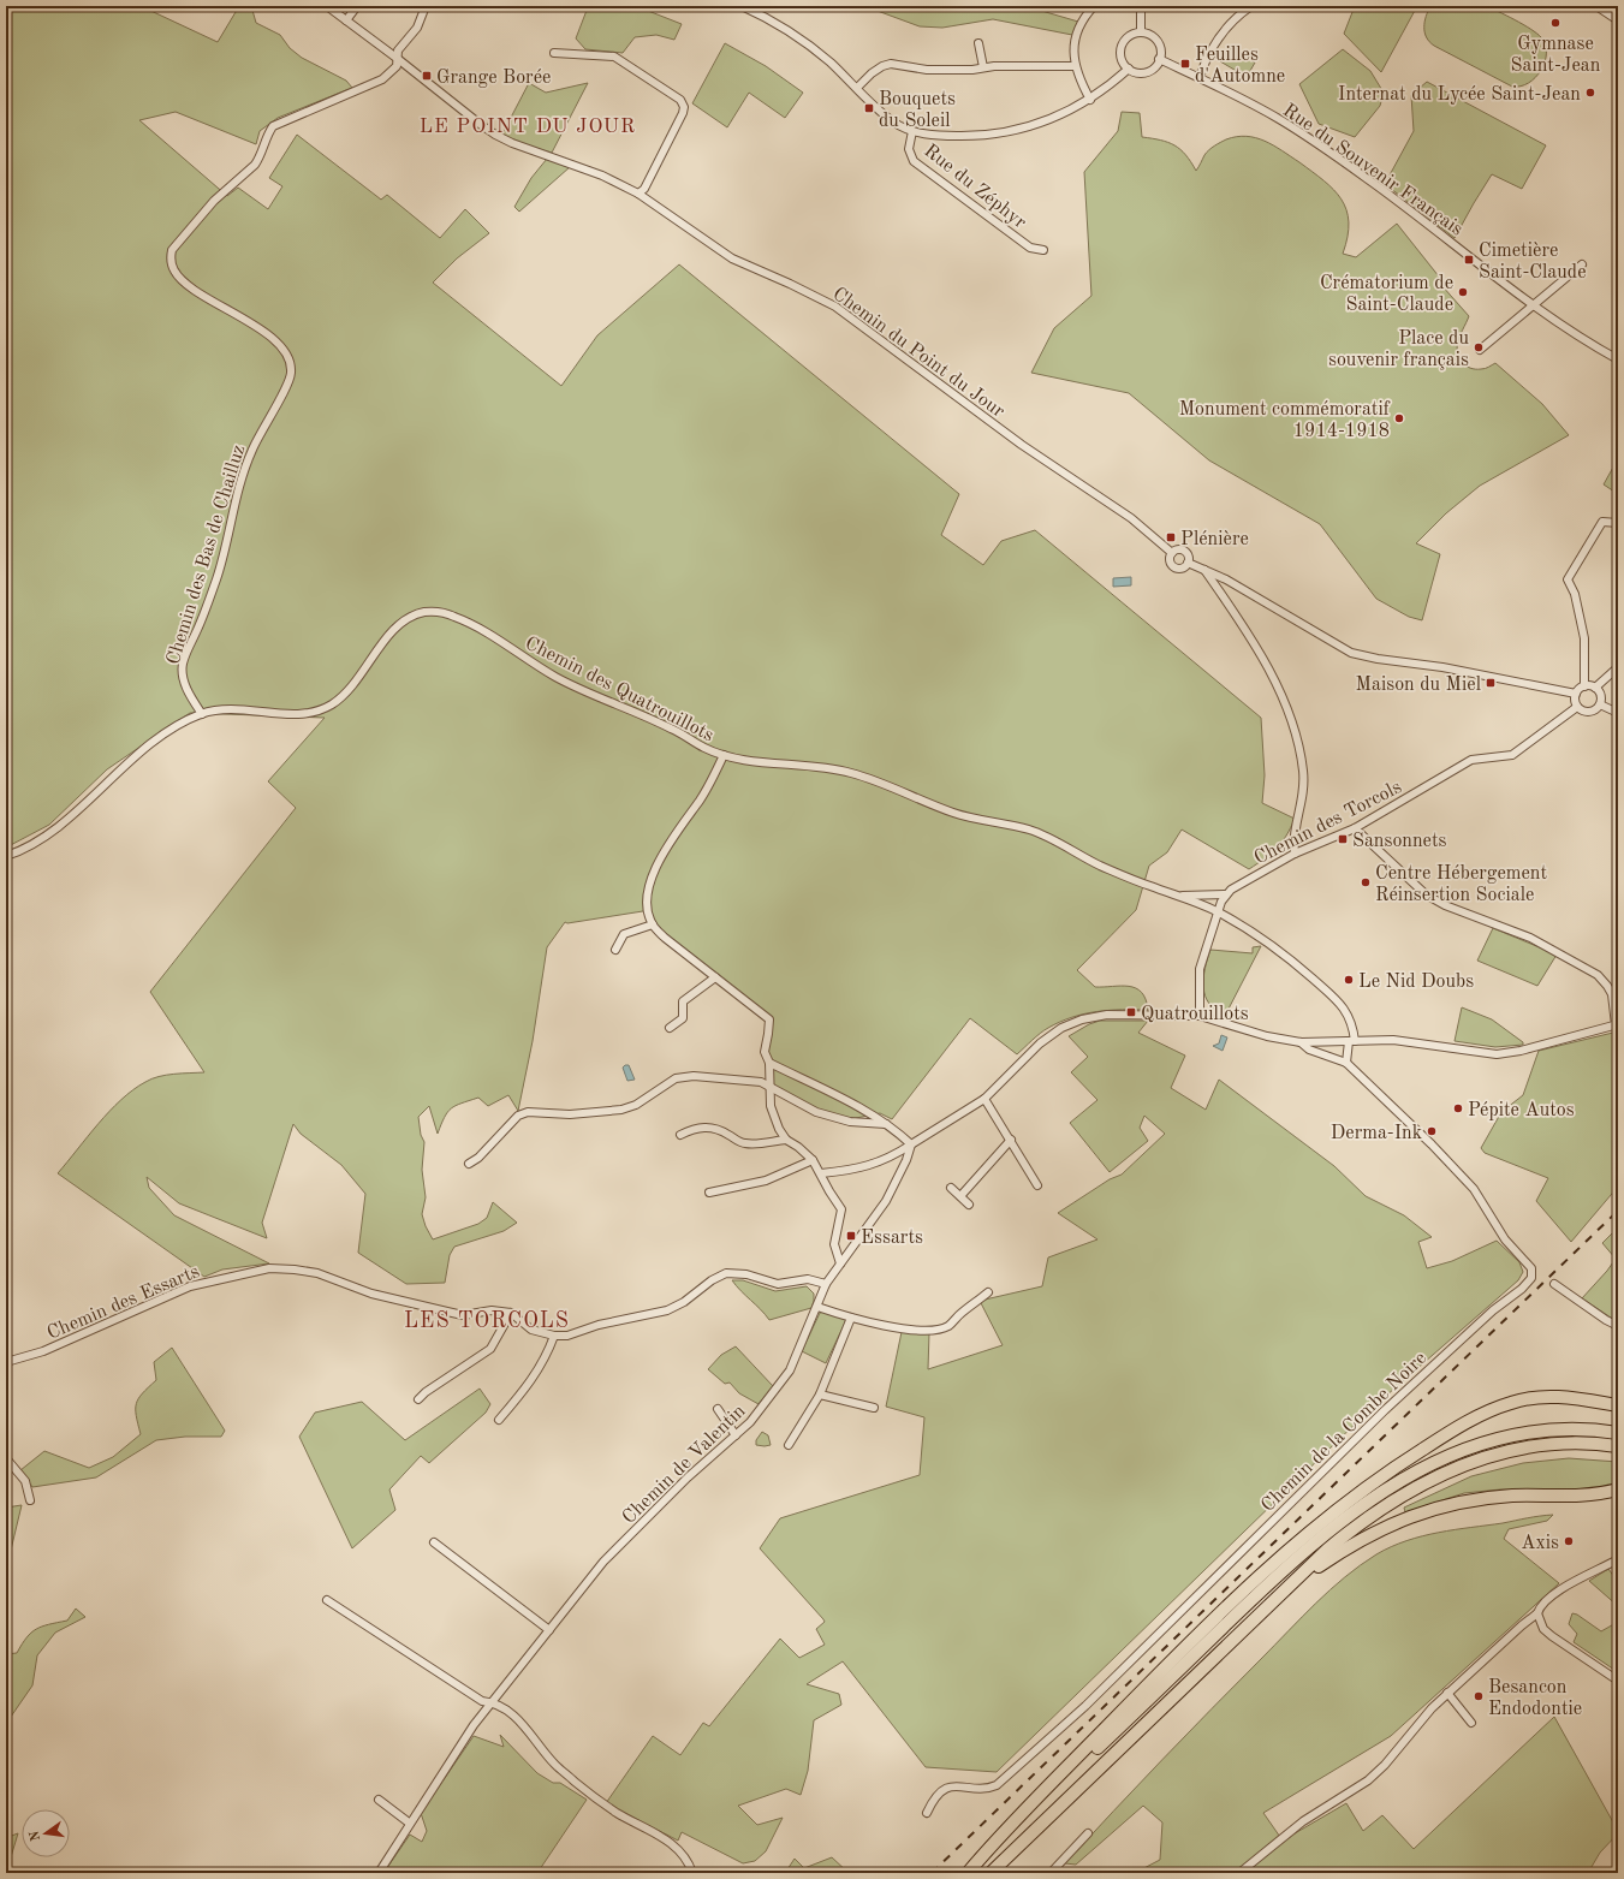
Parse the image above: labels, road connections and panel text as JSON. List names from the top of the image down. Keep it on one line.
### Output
{"streets":{"street":["Rue du Souvenir Français","Rue du Zéphyr","Chemin du Point du Jour","Chemin des Bas de Chailluz","Chemin des Quatrouillots","Chemin des Torcols","Chemin des Essarts","Chemin de la Combe Noire","Chemin de Valentin"]},"crossings":[["Chemin du Point du Jour","Chemin des Bas de Chailluz"],["Chemin des Bas de Chailluz","Chemin des Quatrouillots"],["Chemin des Quatrouillots","Chemin des Torcols"],["Chemin des Quatrouillots","Chemin de la Combe Noire"]],"districts":["LE POINT DU JOUR","LES TORCOLS"],"places":{"other":["Gymnase Saint-Jean","Internat du Lycée Saint-Jean","Crématorium de Saint-Claude","Place du souvenir français","Monument commémoratif 1914-1918","Centre Hébergement Réinsertion Sociale","Le Nid Doubs","Pépite Autos","Derma-Ink","Axis","Besancon Endodontie"],"transit":["Feuilles d'Automne","Grange Borée","Bouquets du Soleil","Cimetière Saint-Claude","Plénière","Maison du Miel","Sansonnets","Quatrouillots","Essarts"]},"north":"left"}
